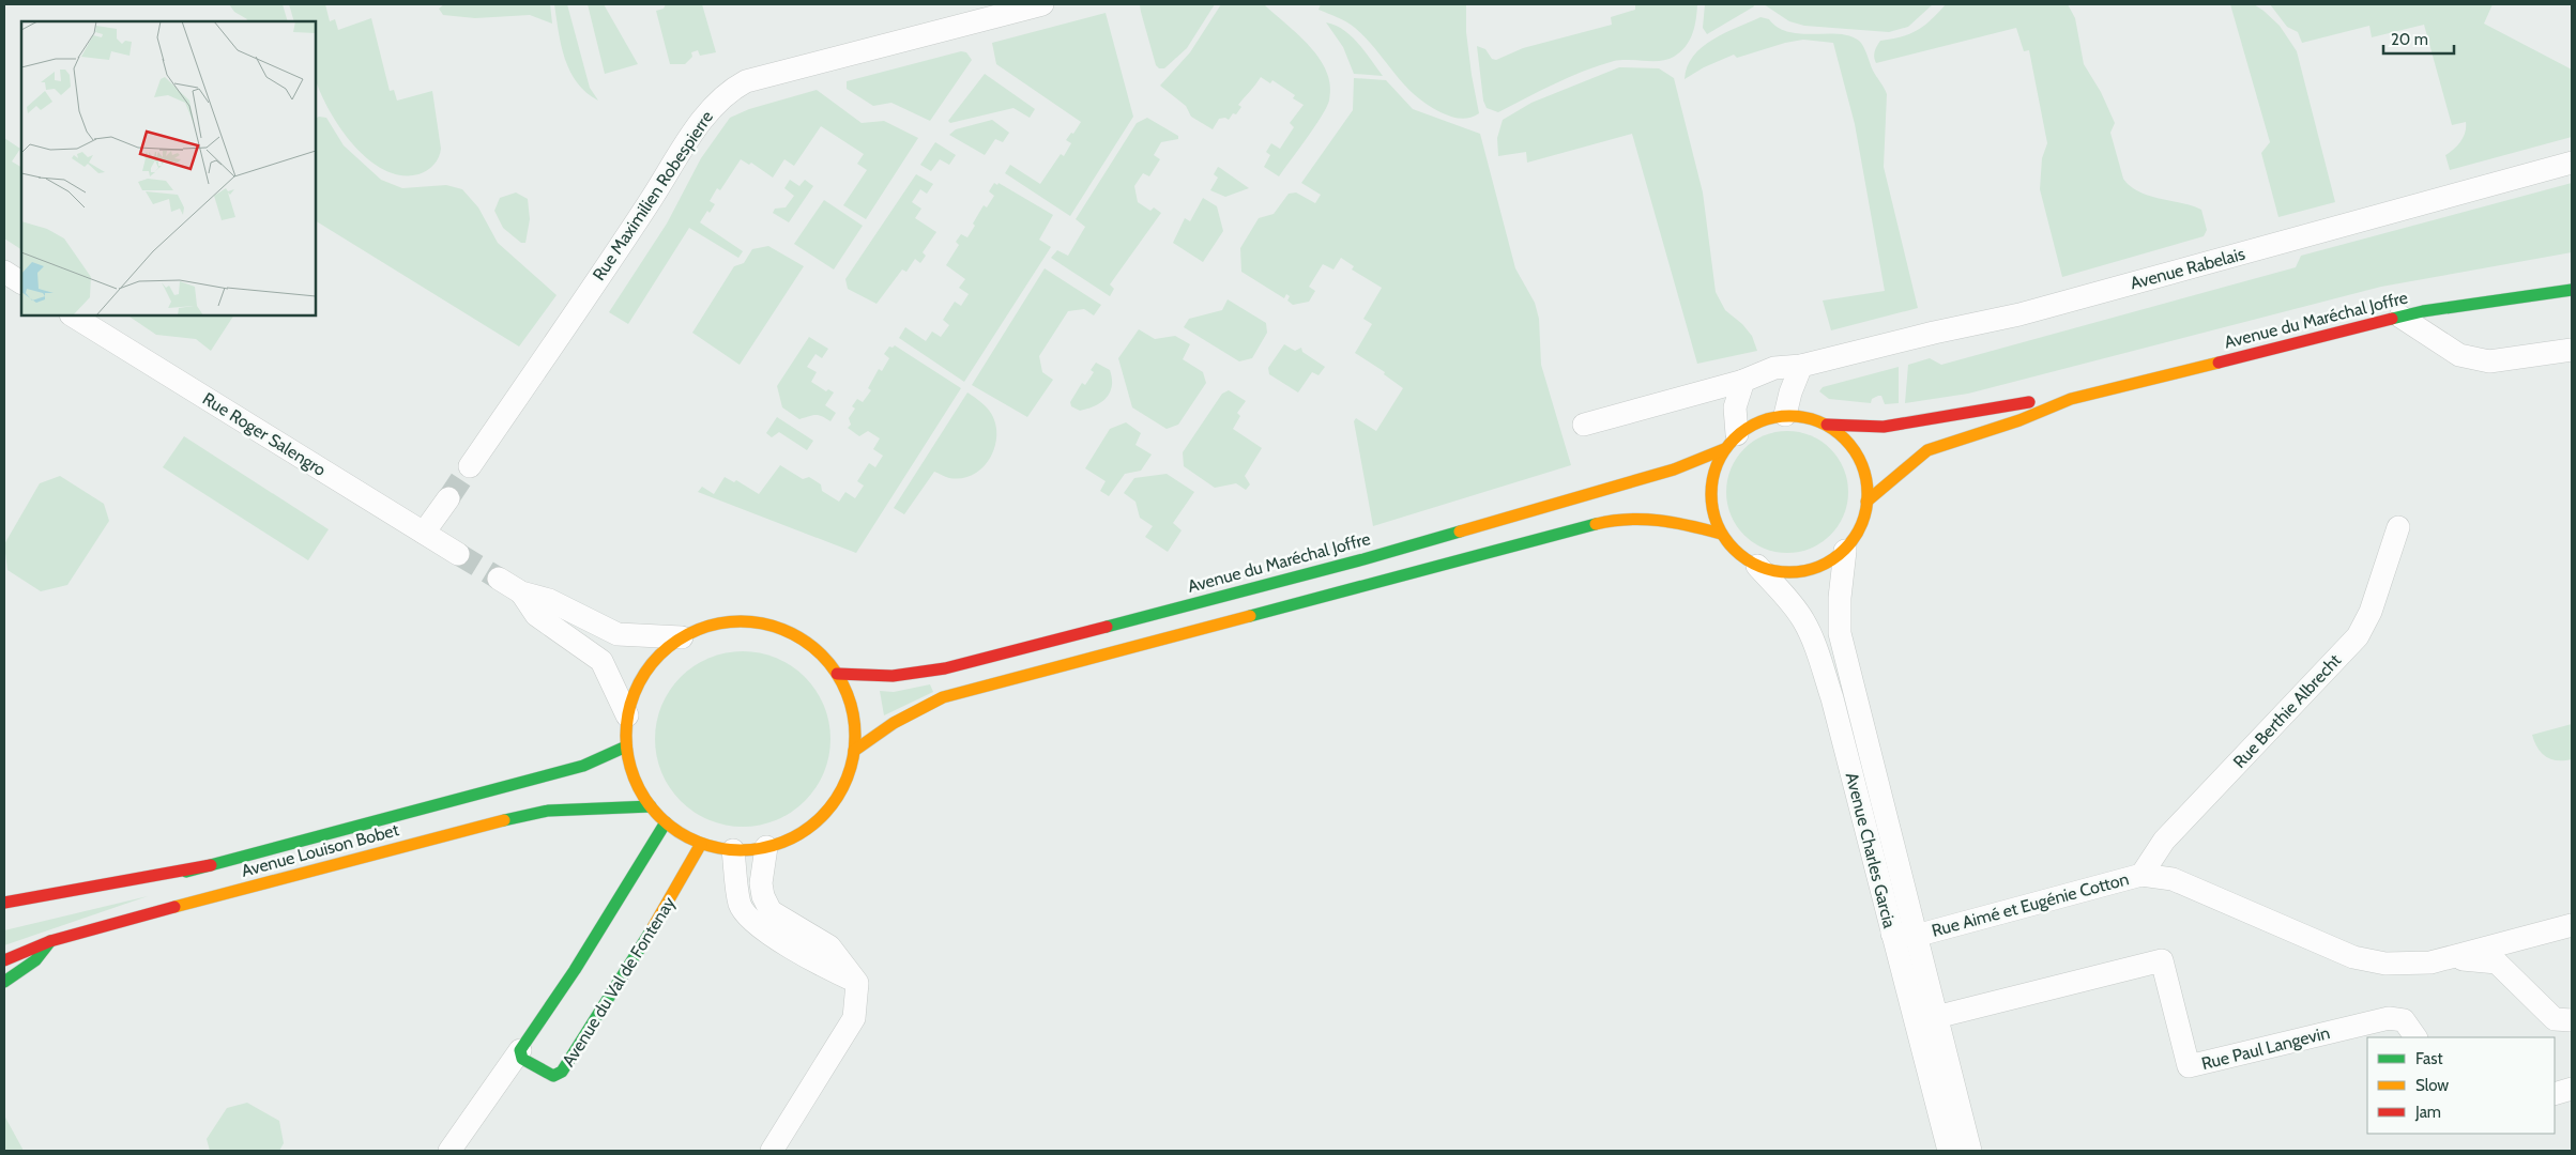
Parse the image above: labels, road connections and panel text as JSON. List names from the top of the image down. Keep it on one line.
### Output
{"streets":{"main road":["Avenue du Maréchal Joffre","Avenue Louison Bobet","Avenue du Val de Fontenay"],"street":["Rue Maximilien Robespierre","Avenue Rabelais","Rue Roger Salengro","Rue Berthie Albrecht","Avenue Charles Garcia","Rue Aimé et Eugénie Cotton","Rue Paul Langevin"]},"crossings":[["Avenue du Maréchal Joffre","Avenue Charles Garcia"],["Rue Berthie Albrecht","Rue Aimé et Eugénie Cotton"],["Avenue Charles Garcia","Rue Aimé et Eugénie Cotton"],["Avenue Charles Garcia","Rue Paul Langevin"]],"legend":["Fast","Slow","Jam"],"scale_bar":"20 m"}
